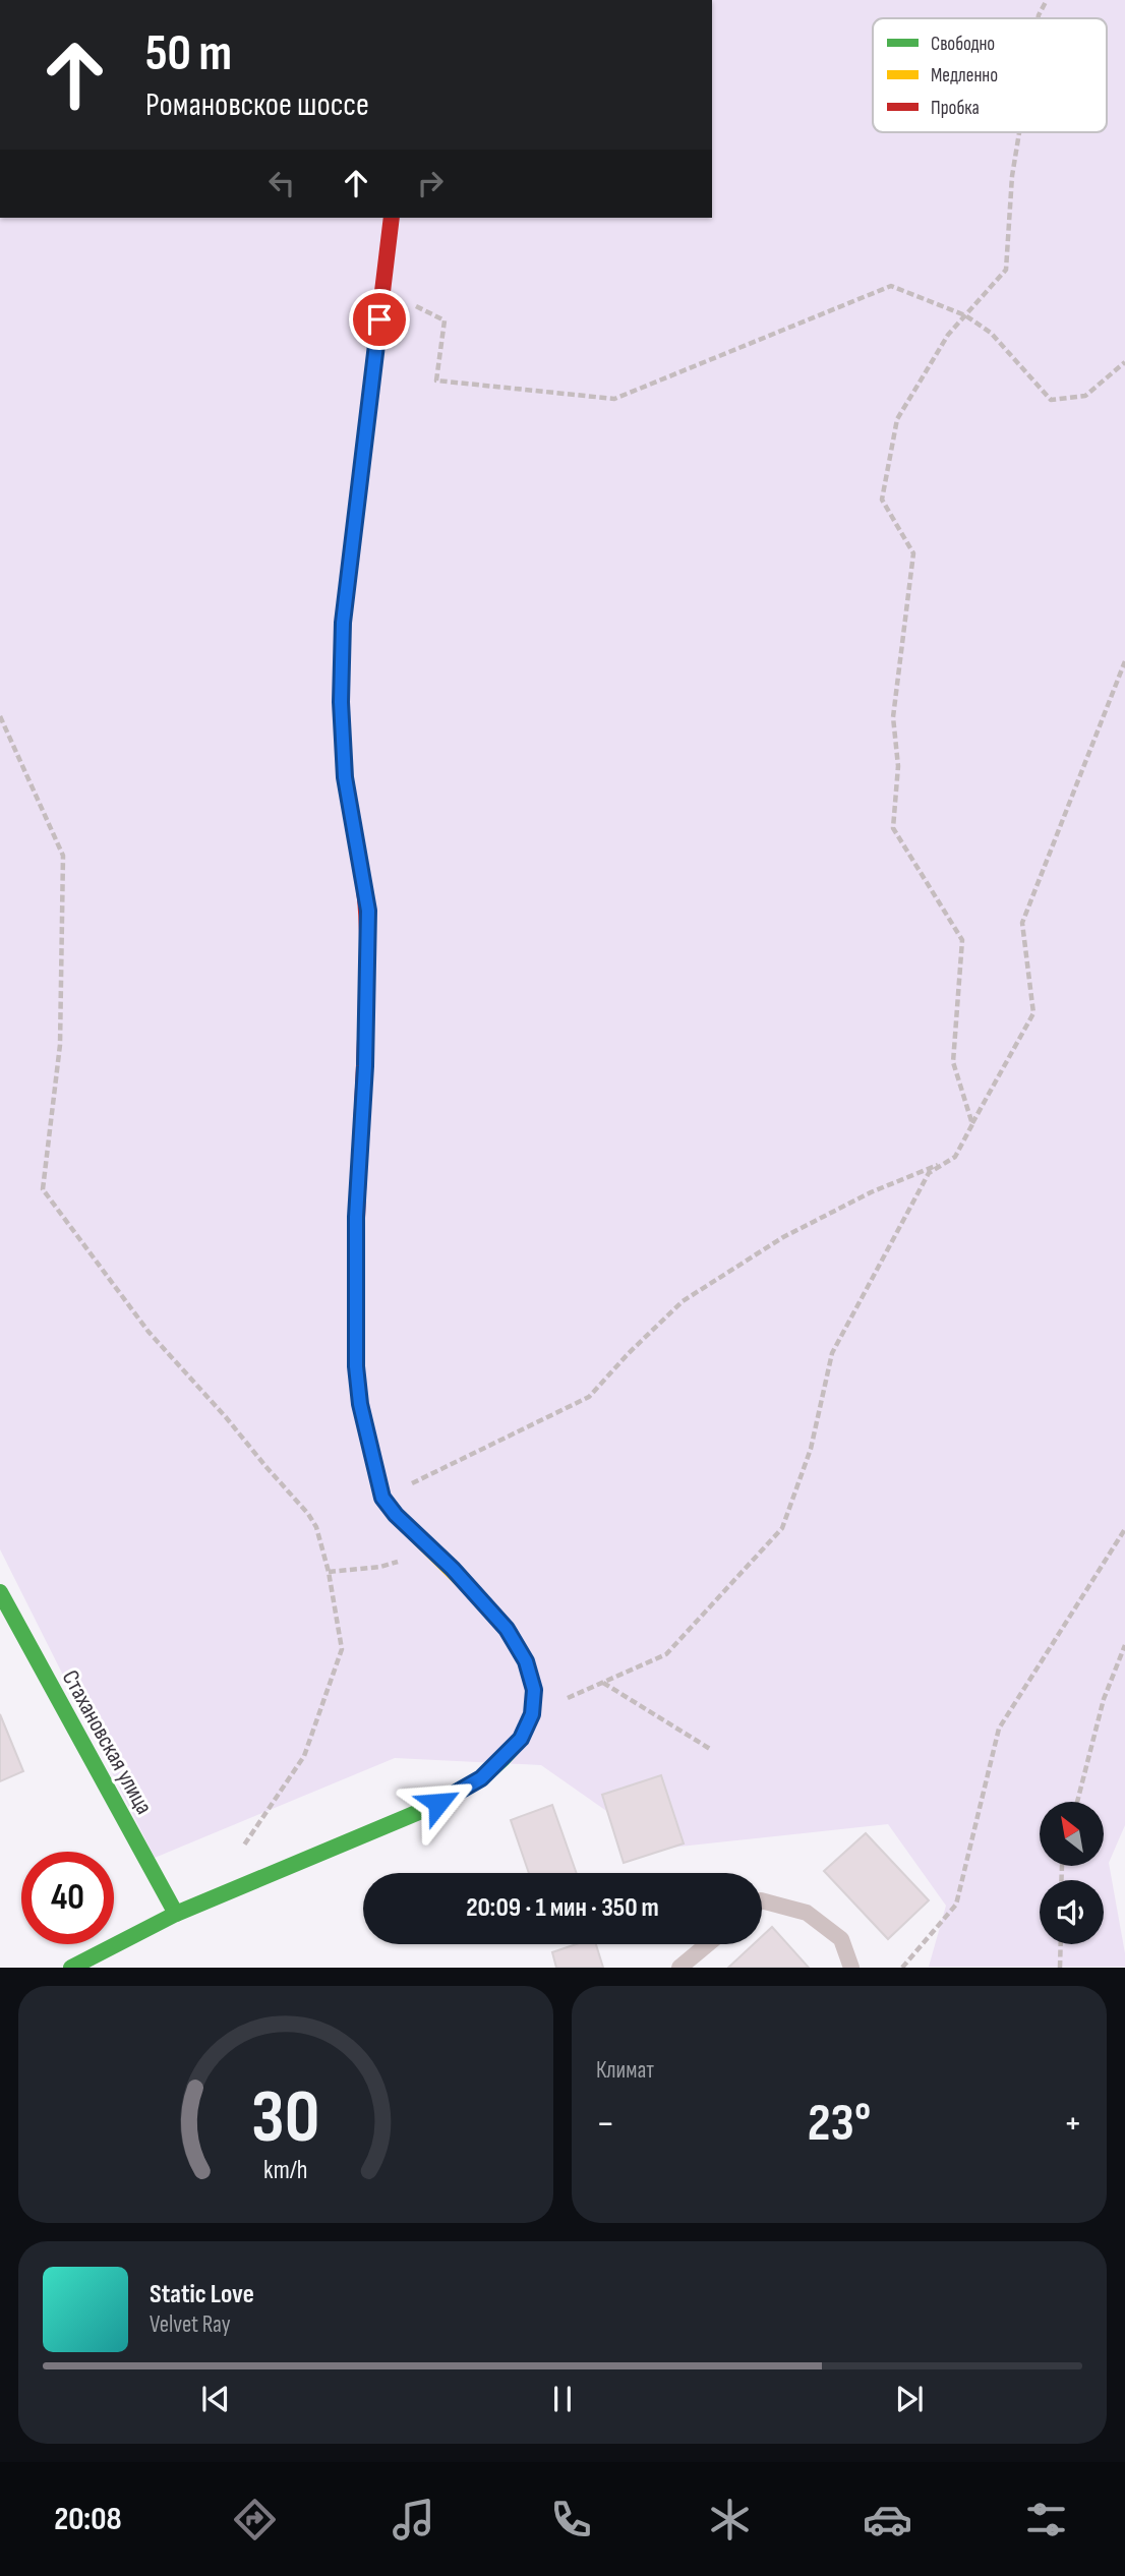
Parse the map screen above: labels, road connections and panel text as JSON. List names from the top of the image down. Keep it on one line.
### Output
{"streets":{"street":["Стахановская улица"]},"legend":["Свободно","Медленно","Пробка"],"north":"top left","page":{"turn":["50 m","Романовское шоссе"],"limit":"40","trip":"20:09 · 1 мин · 350 m","tile":"Климат","heat":["−","23°","+"],"song":["Static Love","Velvet Ray"],"tabs":"20:08","gauge":["30","km/h"]}}
